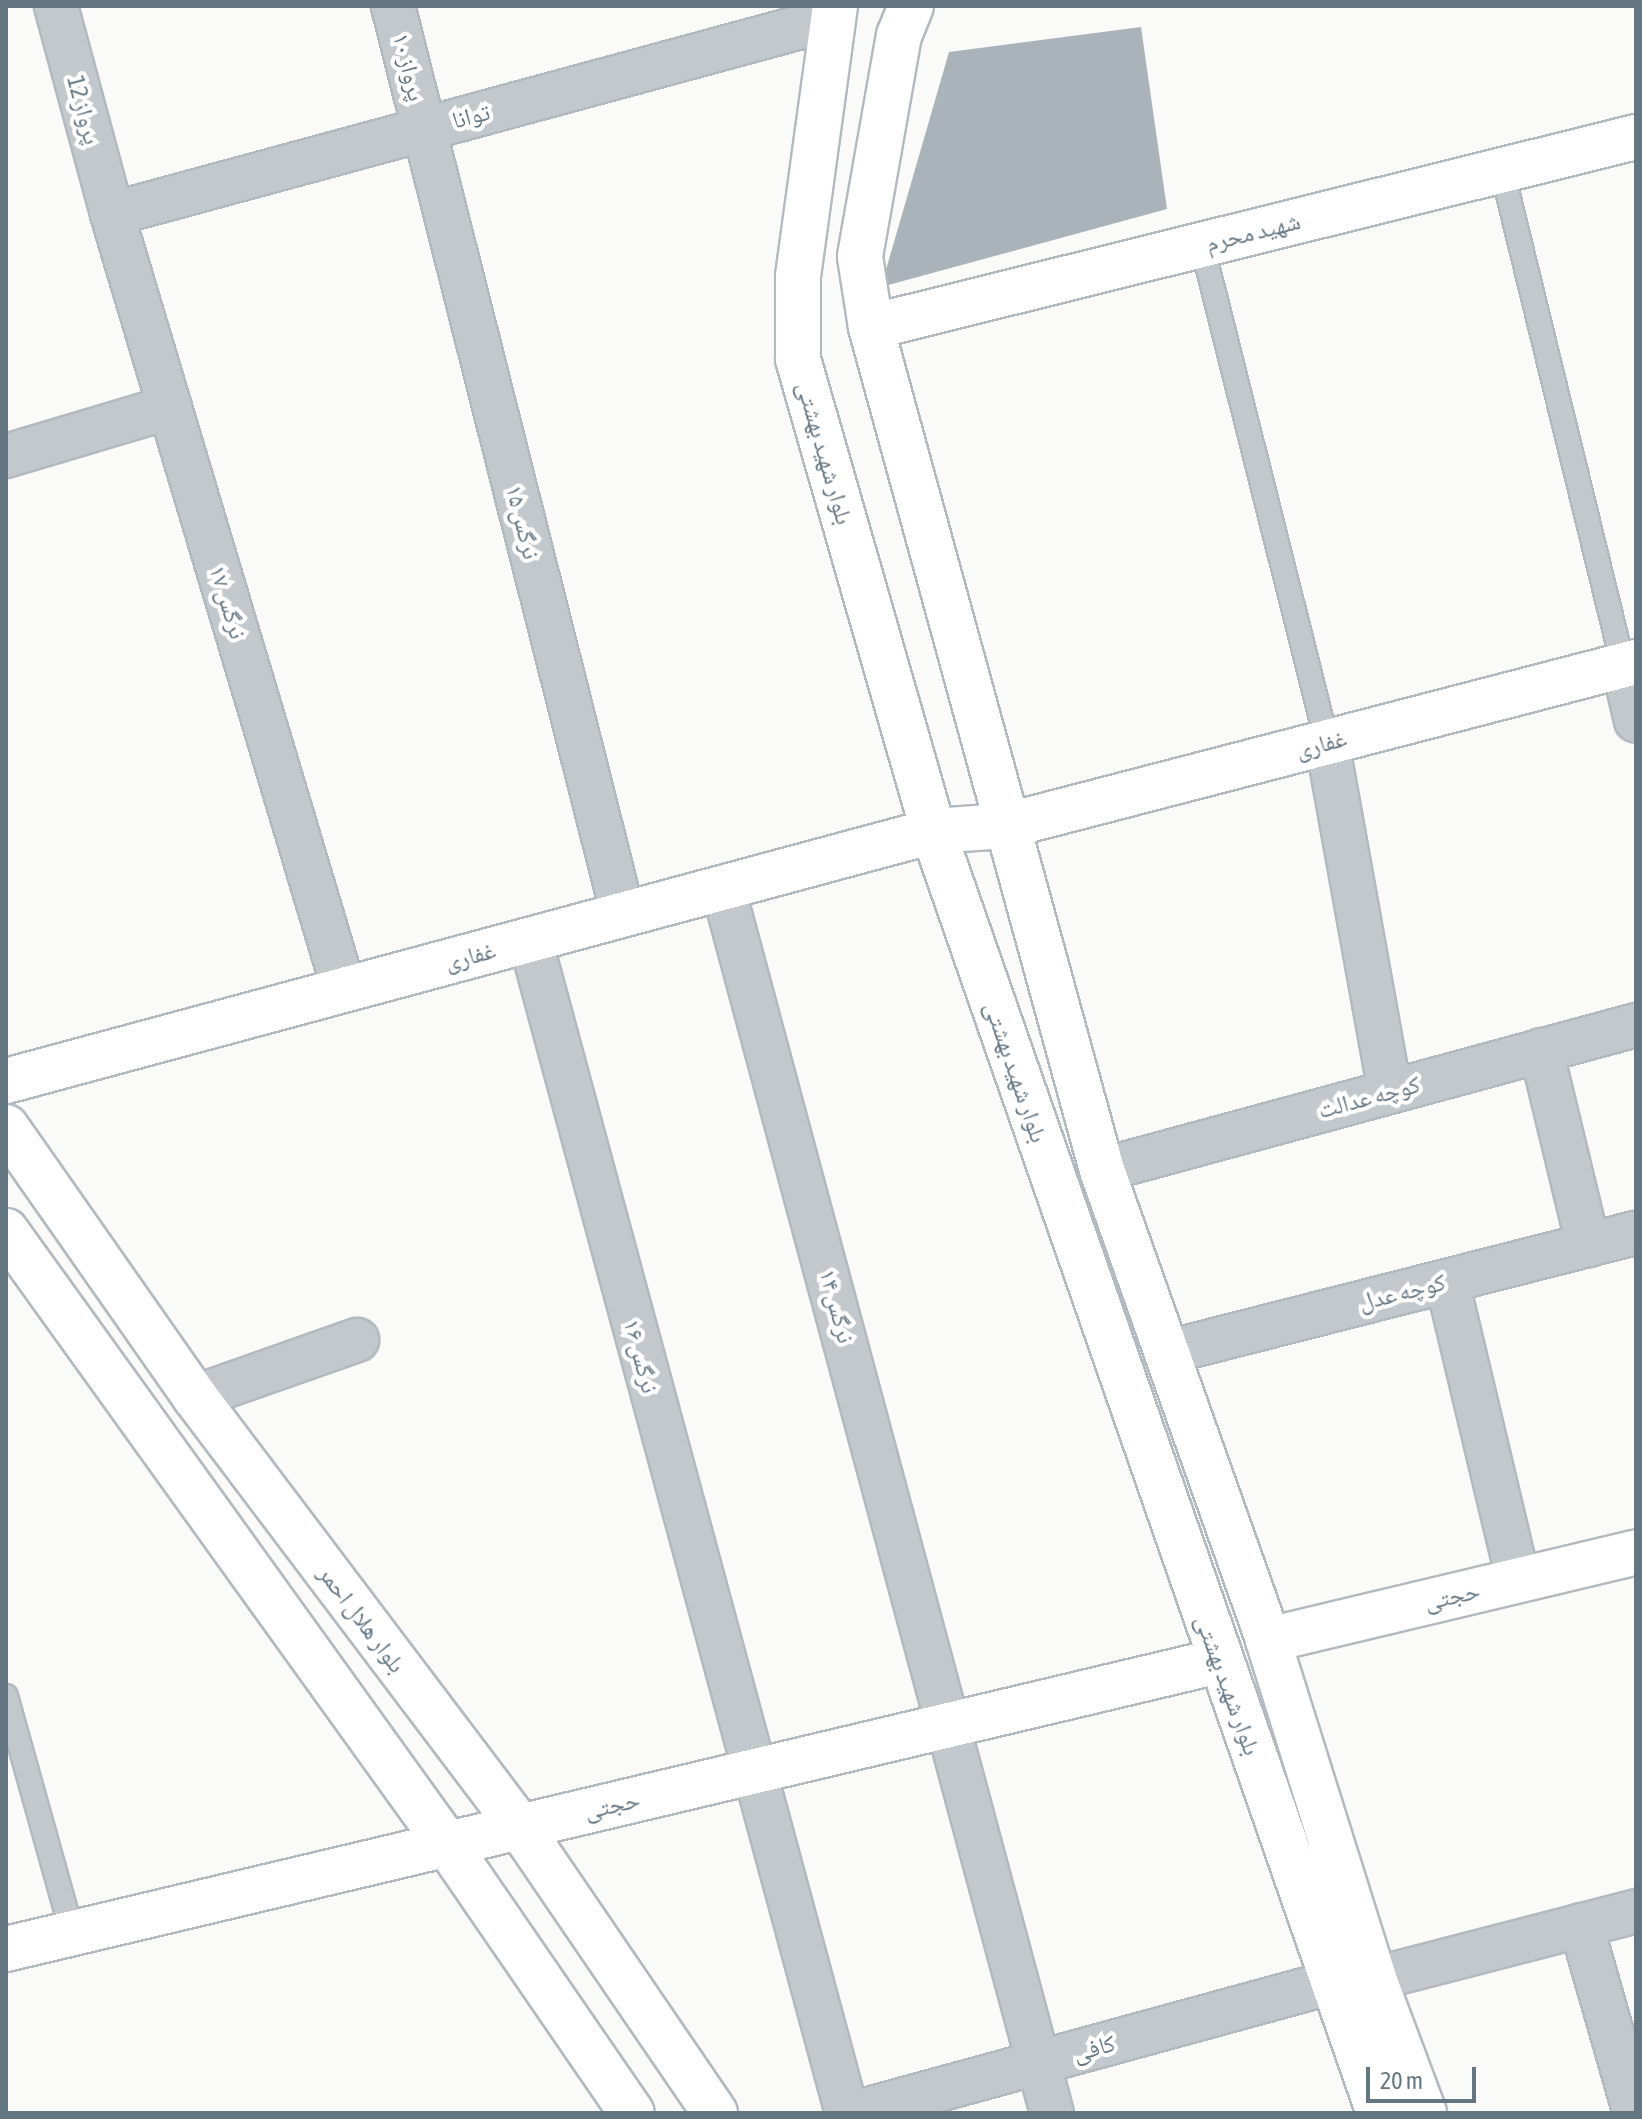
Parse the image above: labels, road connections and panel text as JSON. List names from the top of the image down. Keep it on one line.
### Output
{"streets":{"street":["پرواز ۱۰","پرواز 12","توانا","شهید محرم","بلوار شهید بهشتی","نرگس ۱۵","نرگس ۱۷","غفاری","کوچه عدالت","کوچه عدل","نرگس ۱۴","نرگس ۱۶","حجتی","بلوار هلال احمر","کافی"]},"crossings":[["پرواز ۱۰","توانا"],["پرواز ۱۰","نرگس ۱۵"],["پرواز 12","توانا"],["پرواز 12","نرگس ۱۷"],["توانا","بلوار شهید بهشتی"],["توانا","نرگس ۱۵"],["توانا","نرگس ۱۷"],["شهید محرم","بلوار شهید بهشتی"],["بلوار شهید بهشتی","غفاری"],["بلوار شهید بهشتی","کوچه عدالت"],["بلوار شهید بهشتی","کوچه عدل"],["بلوار شهید بهشتی","حجتی"],["بلوار شهید بهشتی","کافی"],["نرگس ۱۵","غفاری"],["نرگس ۱۷","غفاری"],["غفاری","نرگس ۱۴"],["غفاری","نرگس ۱۶"],["نرگس ۱۴","حجتی"],["نرگس ۱۴","کافی"],["نرگس ۱۶","حجتی"],["حجتی","بلوار هلال احمر"]],"scale_bar":"20 m"}
